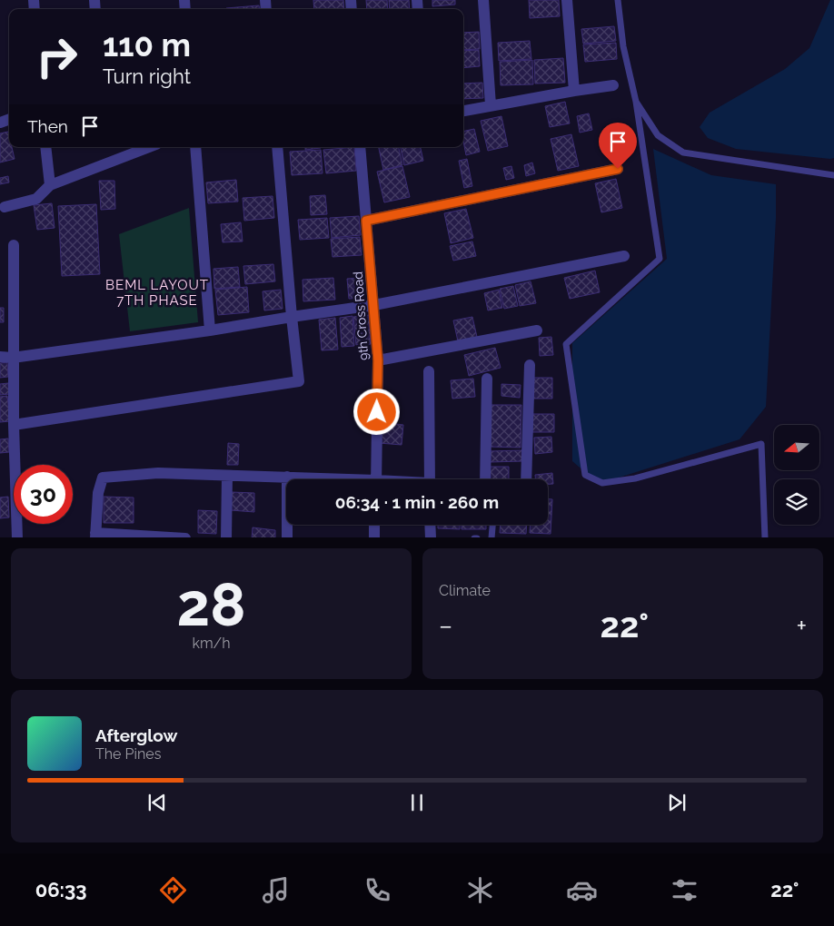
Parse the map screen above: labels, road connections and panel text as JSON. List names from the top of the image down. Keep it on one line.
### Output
{"streets":{"street":["9th Cross Road"]},"districts":["BEML LAYOUT 7TH PHASE"],"north":"left","page":{"turn":["110 m","Turn right"],"then":"Then","limit":"30","trip":"06:34 · 1 min · 260 m","tile":[["28","km/h"],"Climate"],"heat":["−","22°","+"],"song":["Afterglow","The Pines"],"tabs":["06:33","22°"]}}
